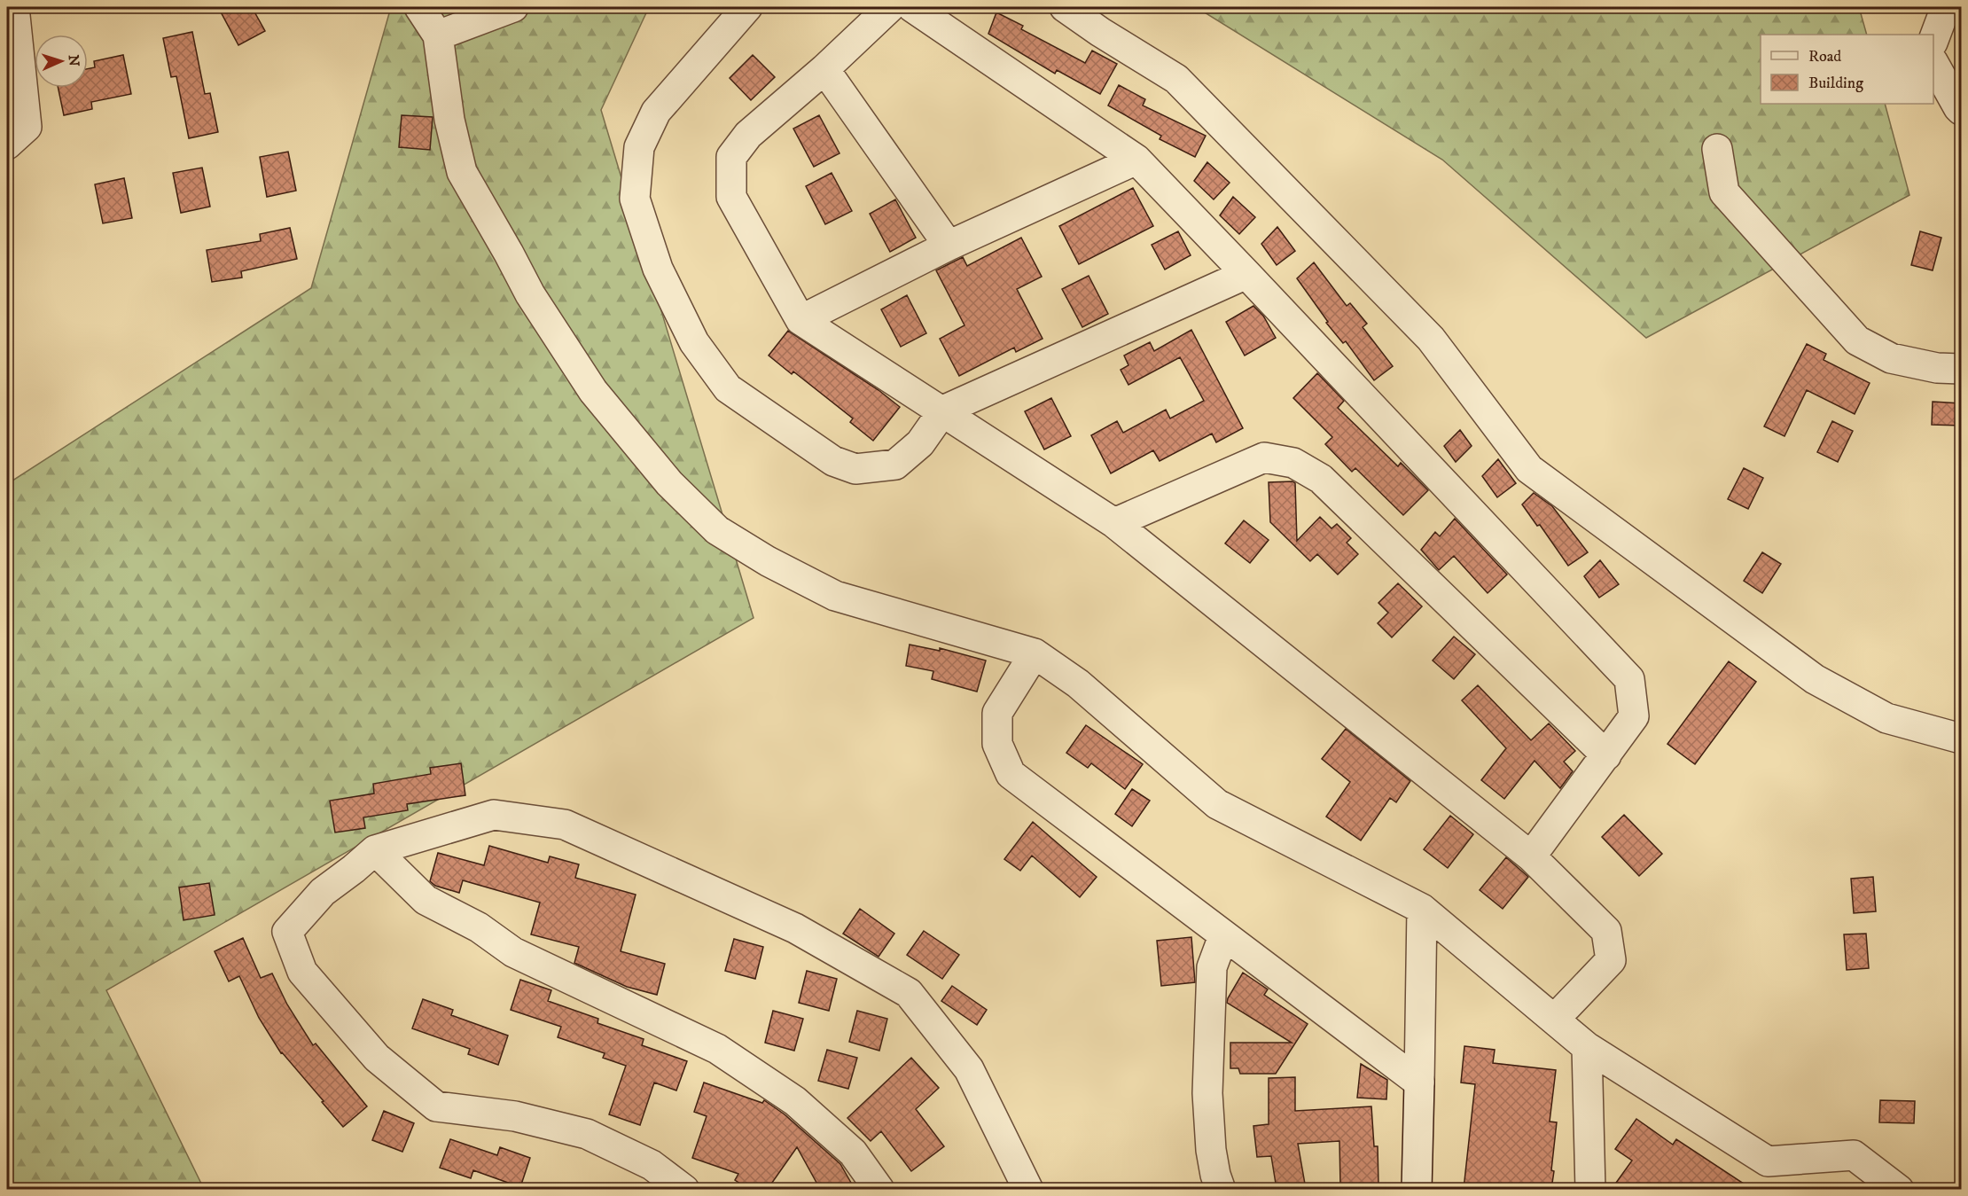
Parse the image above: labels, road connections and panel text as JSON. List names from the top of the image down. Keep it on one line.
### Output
{"legend":["Road","Building"],"north":"right"}
